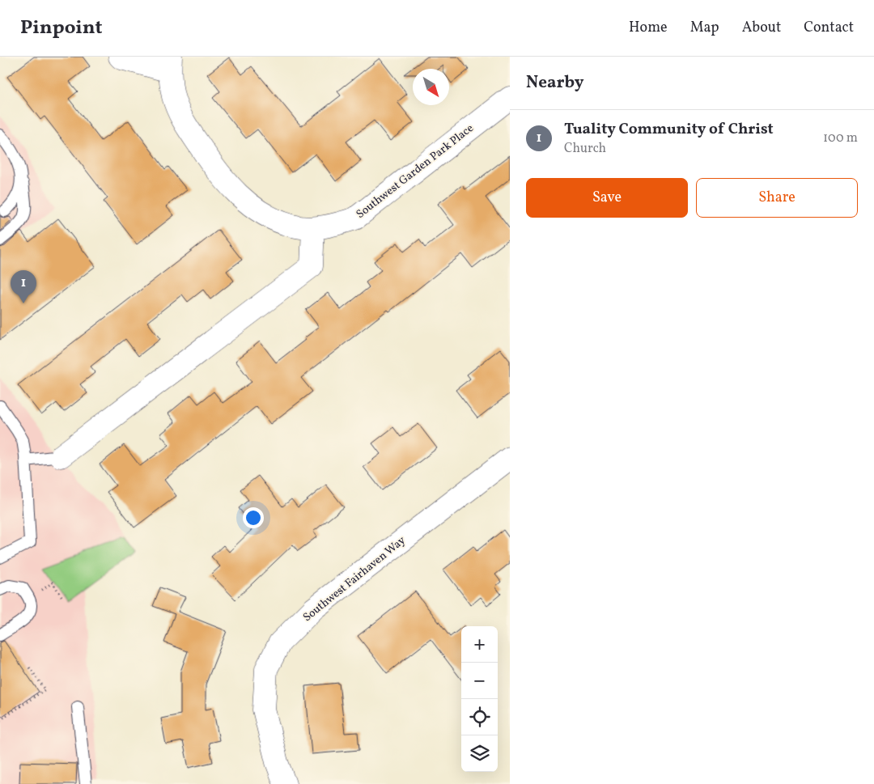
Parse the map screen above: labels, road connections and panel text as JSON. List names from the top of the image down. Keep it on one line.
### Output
{"streets":{"street":["Southwest Garden Park Place","Southwest Fairhaven Way"]},"north":"bottom right","page":{"header":"Pinpoint","nav":["Home","Map","About","Contact"],"heading":"Nearby","list":[{"mark":"1","name":"Tuality Community of Christ","note":"Church","value":"100 m"}],"buttons":["Save","Share"],"pins":"1","map_buttons":["+","−"]}}
